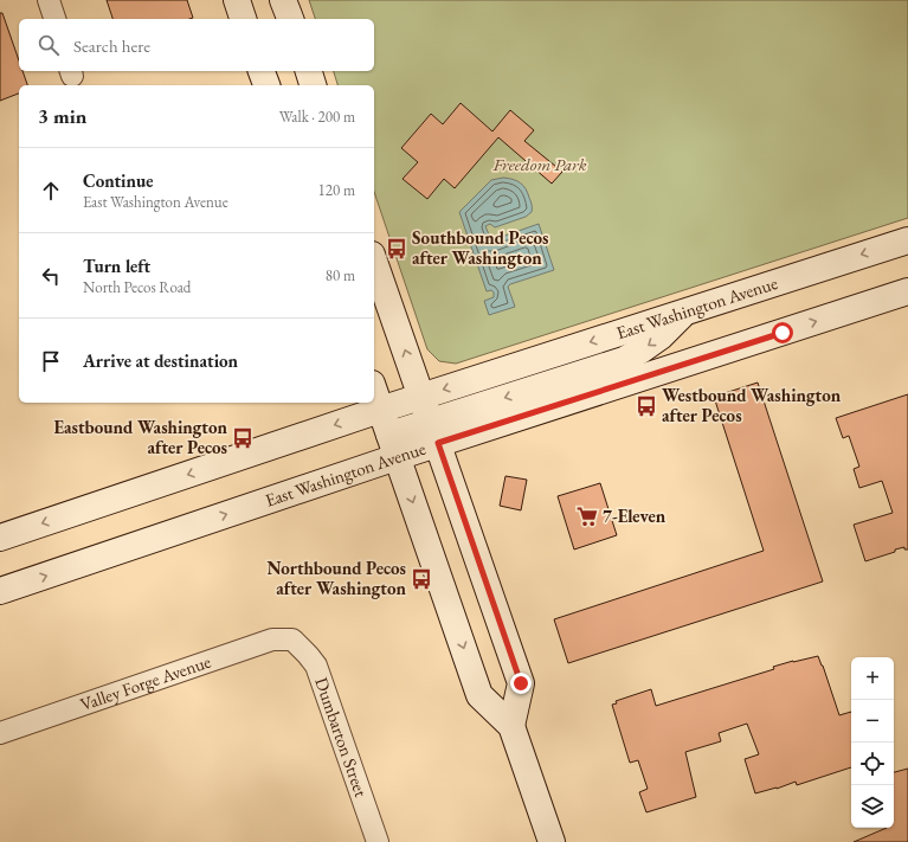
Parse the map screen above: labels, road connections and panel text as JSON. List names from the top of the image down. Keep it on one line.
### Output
{"streets":{"main road":["East Washington Avenue"],"street":["Valley Forge Avenue","Dumbarton Street"]},"crossings":[["Valley Forge Avenue","Dumbarton Street"]],"parks":["Freedom Park"],"places":{"bus stop":["Southbound Pecos after Washington","Westbound Washington after Pecos","Eastbound Washington after Pecos","Northbound Pecos after Washington"],"supermarket":["7-Eleven"]},"page":{"search":"Search here","heading":["3 min","Walk · 200 m"],"list":[["Continue","East Washington Avenue","120 m"],["Turn left","North Pecos Road","80 m"],"Arrive at destination"],"map_buttons":["+","−"]}}
